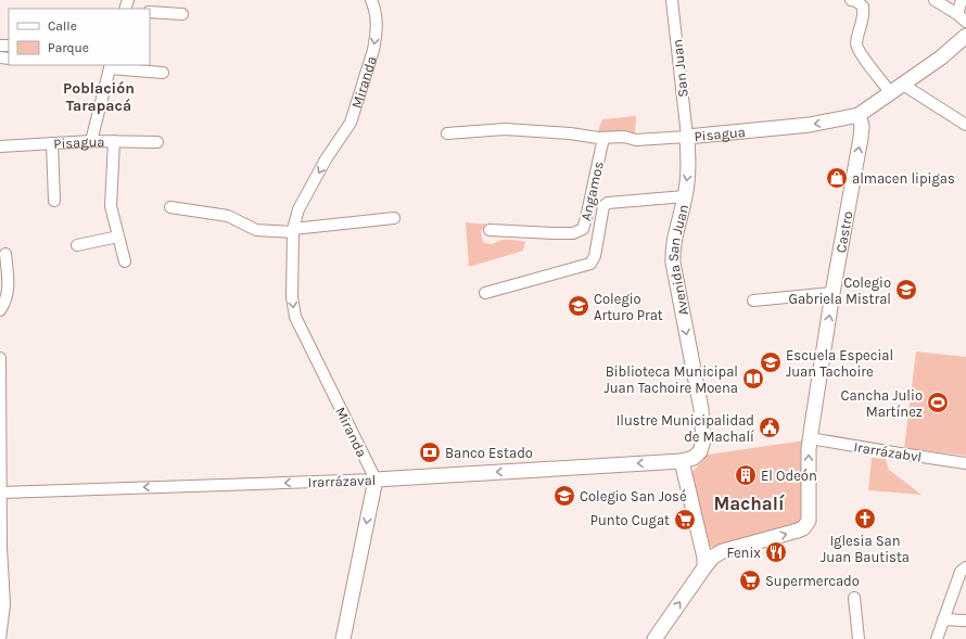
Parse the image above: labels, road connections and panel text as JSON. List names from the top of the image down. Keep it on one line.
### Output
{"streets":{"main road":["Pisagua","Castro","Avenida San Juan","Irarrázaval"],"street":["San Juan","Miranda","Angamos","Irarrázabvl"]},"crossings":[["San Juan","Pisagua"],["San Juan","Avenida San Juan"],["Miranda","Irarrázaval"],["Pisagua","Angamos"],["Pisagua","Castro"],["Pisagua","Avenida San Juan"],["Castro","Irarrázabvl"],["Avenida San Juan","Irarrázaval"]],"one_way":["Miranda","Castro","Avenida San Juan","Irarrázaval"],"districts":["Población Tarapacá","Machalí"],"places":{"shop":["almacen lipigas"],"school or university":["Colegio Gabriela Mistral","Colegio Arturo Prat","Escuela Especial Juan Tachoire","Colegio San José"],"library":["Biblioteca Municipal Juan Tachoire Moena"],"sports":["Cancha Julio Martínez"],"public building":["Ilustre Municipalidad de Machalí"],"bank":["Banco Estado"],"building":["El Odeón"],"church":["Iglesia San Juan Bautista"],"supermarket":["Punto Cugat","Supermercado"],"restaurant":["Fenix"]},"legend":["Calle","Parque"]}
